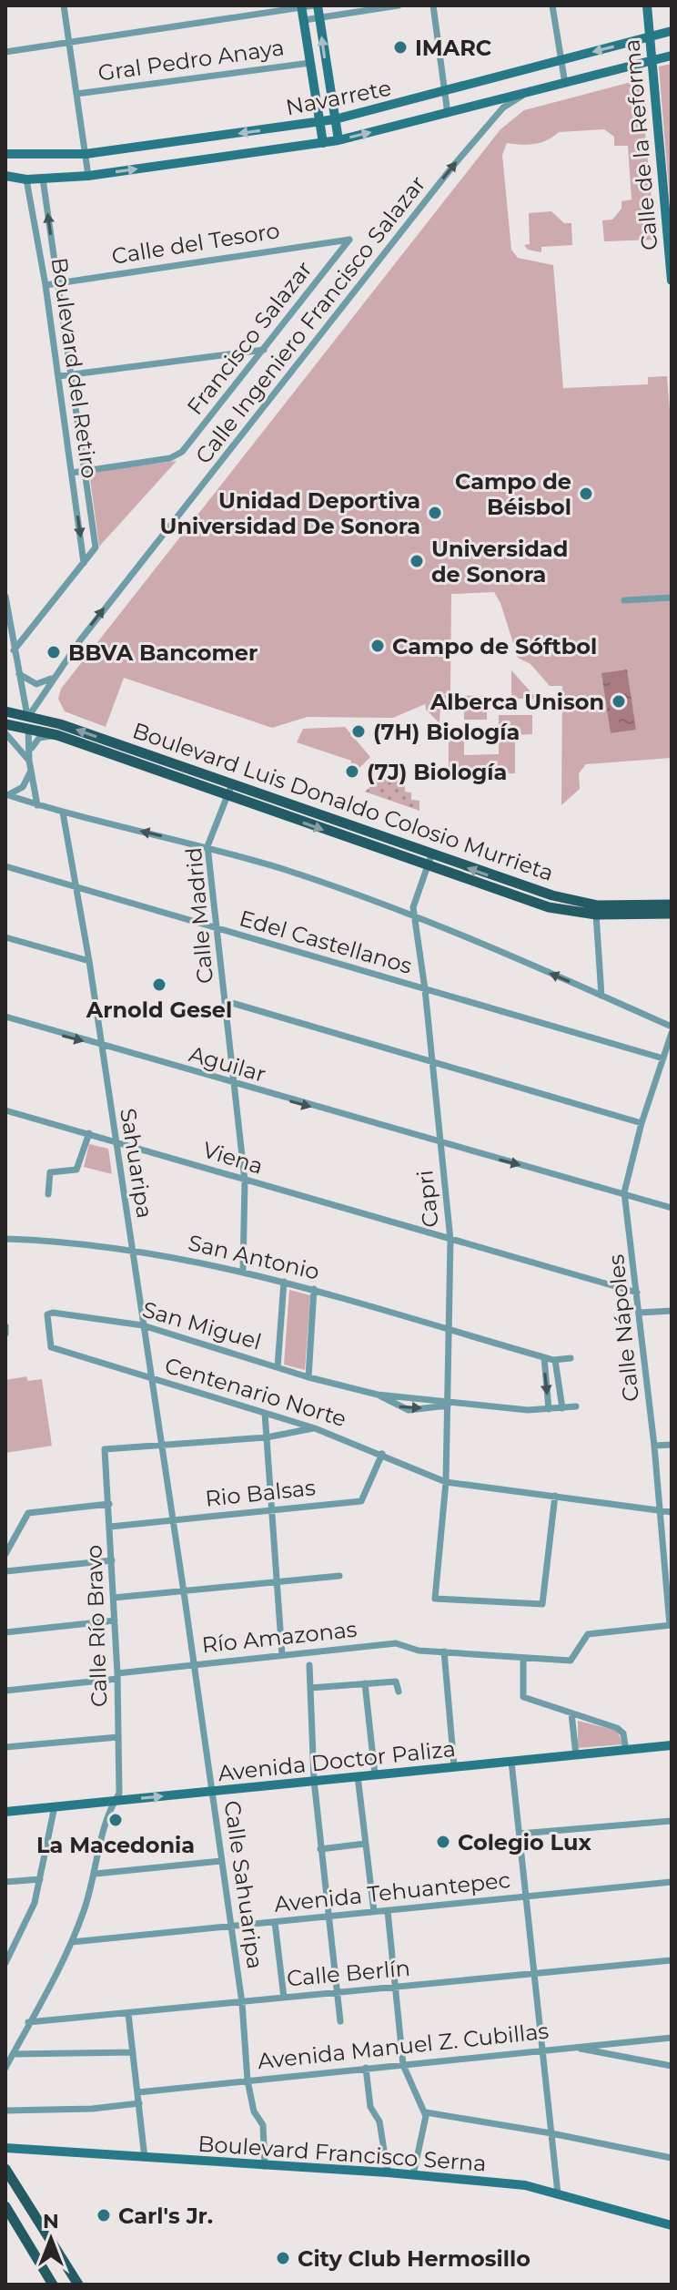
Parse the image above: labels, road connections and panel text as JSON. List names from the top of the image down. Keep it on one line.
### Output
{"streets":{"main road":["Navarrete","Calle de la Reforma","Boulevard Luis Donaldo Colosio Murrieta","Avenida Doctor Paliza","Boulevard Francisco Serna"],"street":["Gral Pedro Anaya","Calle del Tesoro","Calle Ingeniero Francisco Salazar","Francisco Salazar","Boulevard del Retiro","Calle Madrid","Edel Castellanos","Aguilar","Viena","Sahuaripa","Capri","San Antonio","San Miguel","Calle Nápoles","Centenario Norte","Rio Balsas","Calle Río Bravo","Río Amazonas","Calle Sahuaripa","Avenida Tehuantepec","Calle Berlín","Avenida Manuel Z. Cubillas"]},"crossings":[["Navarrete","Calle de la Reforma"],["Navarrete","Calle Ingeniero Francisco Salazar"],["Navarrete","Boulevard del Retiro"],["Calle del Tesoro","Francisco Salazar"],["Calle del Tesoro","Boulevard del Retiro"],["Calle Ingeniero Francisco Salazar","Boulevard Luis Donaldo Colosio Murrieta"],["Francisco Salazar","Boulevard del Retiro"],["Boulevard Luis Donaldo Colosio Murrieta","Calle Madrid"],["Calle Madrid","Edel Castellanos"],["Calle Madrid","Aguilar"],["Calle Madrid","Viena"],["Calle Madrid","San Antonio"],["Edel Castellanos","Sahuaripa"],["Edel Castellanos","Capri"],["Edel Castellanos","Calle Nápoles"],["Aguilar","Sahuaripa"],["Aguilar","Capri"],["Aguilar","Calle Nápoles"],["Viena","Sahuaripa"],["Viena","Capri"],["Viena","Calle Nápoles"],["Sahuaripa","San Antonio"],["Sahuaripa","San Miguel"],["Sahuaripa","Centenario Norte"],["Sahuaripa","Rio Balsas"],["Sahuaripa","Calle Río Bravo"],["Sahuaripa","Calle Sahuaripa"],["Capri","San Antonio"],["Capri","San Miguel"],["Capri","Centenario Norte"],["San Miguel","Centenario Norte"],["Calle Nápoles","Centenario Norte"],["Centenario Norte","Rio Balsas"],["Rio Balsas","Calle Río Bravo"],["Rio Balsas","Calle Sahuaripa"],["Calle Río Bravo","Río Amazonas"],["Calle Río Bravo","Avenida Doctor Paliza"],["Calle Río Bravo","Avenida Tehuantepec"],["Calle Río Bravo","Calle Berlín"],["Río Amazonas","Calle Sahuaripa"],["Avenida Doctor Paliza","Calle Sahuaripa"],["Calle Sahuaripa","Avenida Tehuantepec"],["Calle Sahuaripa","Calle Berlín"],["Calle Sahuaripa","Avenida Manuel Z. Cubillas"],["Calle Sahuaripa","Boulevard Francisco Serna"]],"one_way":["Calle Ingeniero Francisco Salazar","Aguilar"],"places":["IMARC","Campo de Béisbol","Unidad Deportiva Universidad De Sonora","Universidad de Sonora","Campo de Sóftbol","BBVA Bancomer","Alberca Unison","(7H) Biología","(7J) Biología","Arnold Gesel","La Macedonia","Colegio Lux","Carl's Jr.","City Club Hermosillo"],"north":"top"}
